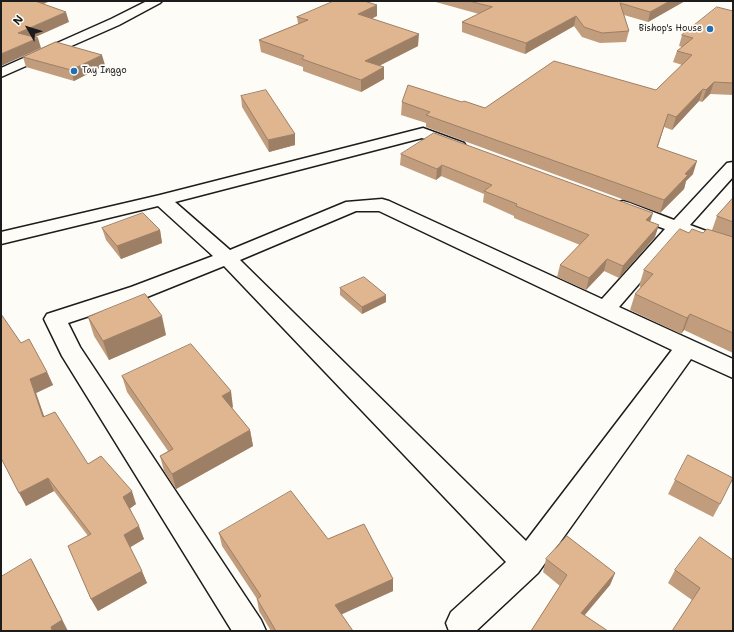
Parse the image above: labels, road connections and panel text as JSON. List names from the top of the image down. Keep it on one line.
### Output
{"places":["Bishop's House","Tay Inggo"],"north":"top left"}
